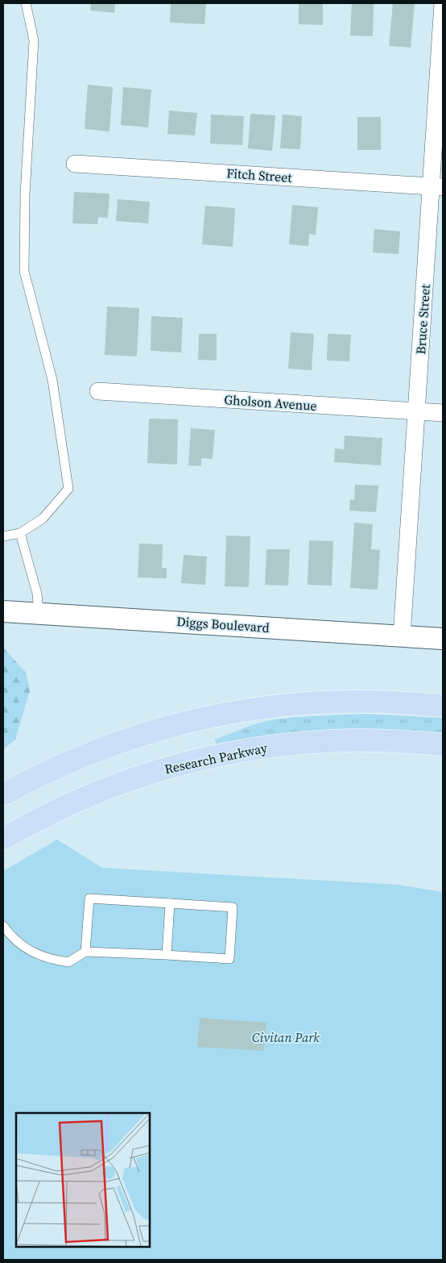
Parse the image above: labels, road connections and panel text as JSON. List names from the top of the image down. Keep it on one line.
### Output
{"streets":{"main road":["Research Parkway"],"street":["Fitch Street","Bruce Street","Gholson Avenue","Diggs Boulevard"]},"crossings":[["Fitch Street","Bruce Street"],["Bruce Street","Gholson Avenue"],["Bruce Street","Diggs Boulevard"]],"parks":["Civitan Park"]}
